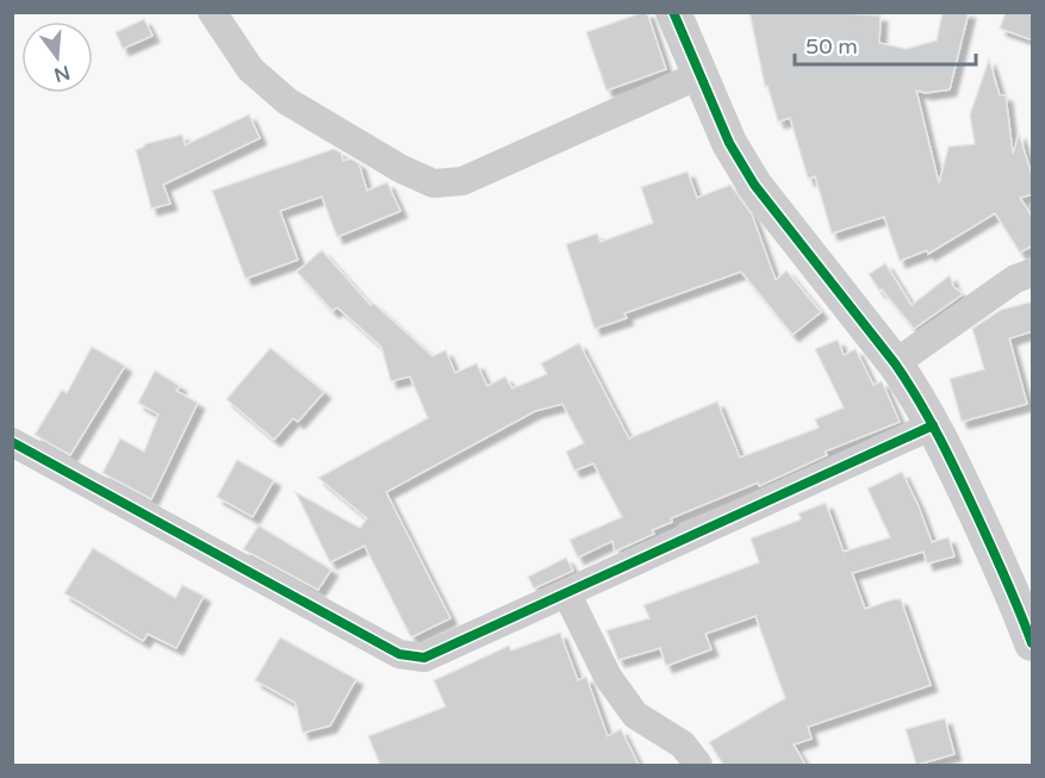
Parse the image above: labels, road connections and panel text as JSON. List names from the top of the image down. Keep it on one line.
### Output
{"scale_bar":"50 m","north":"bottom"}
